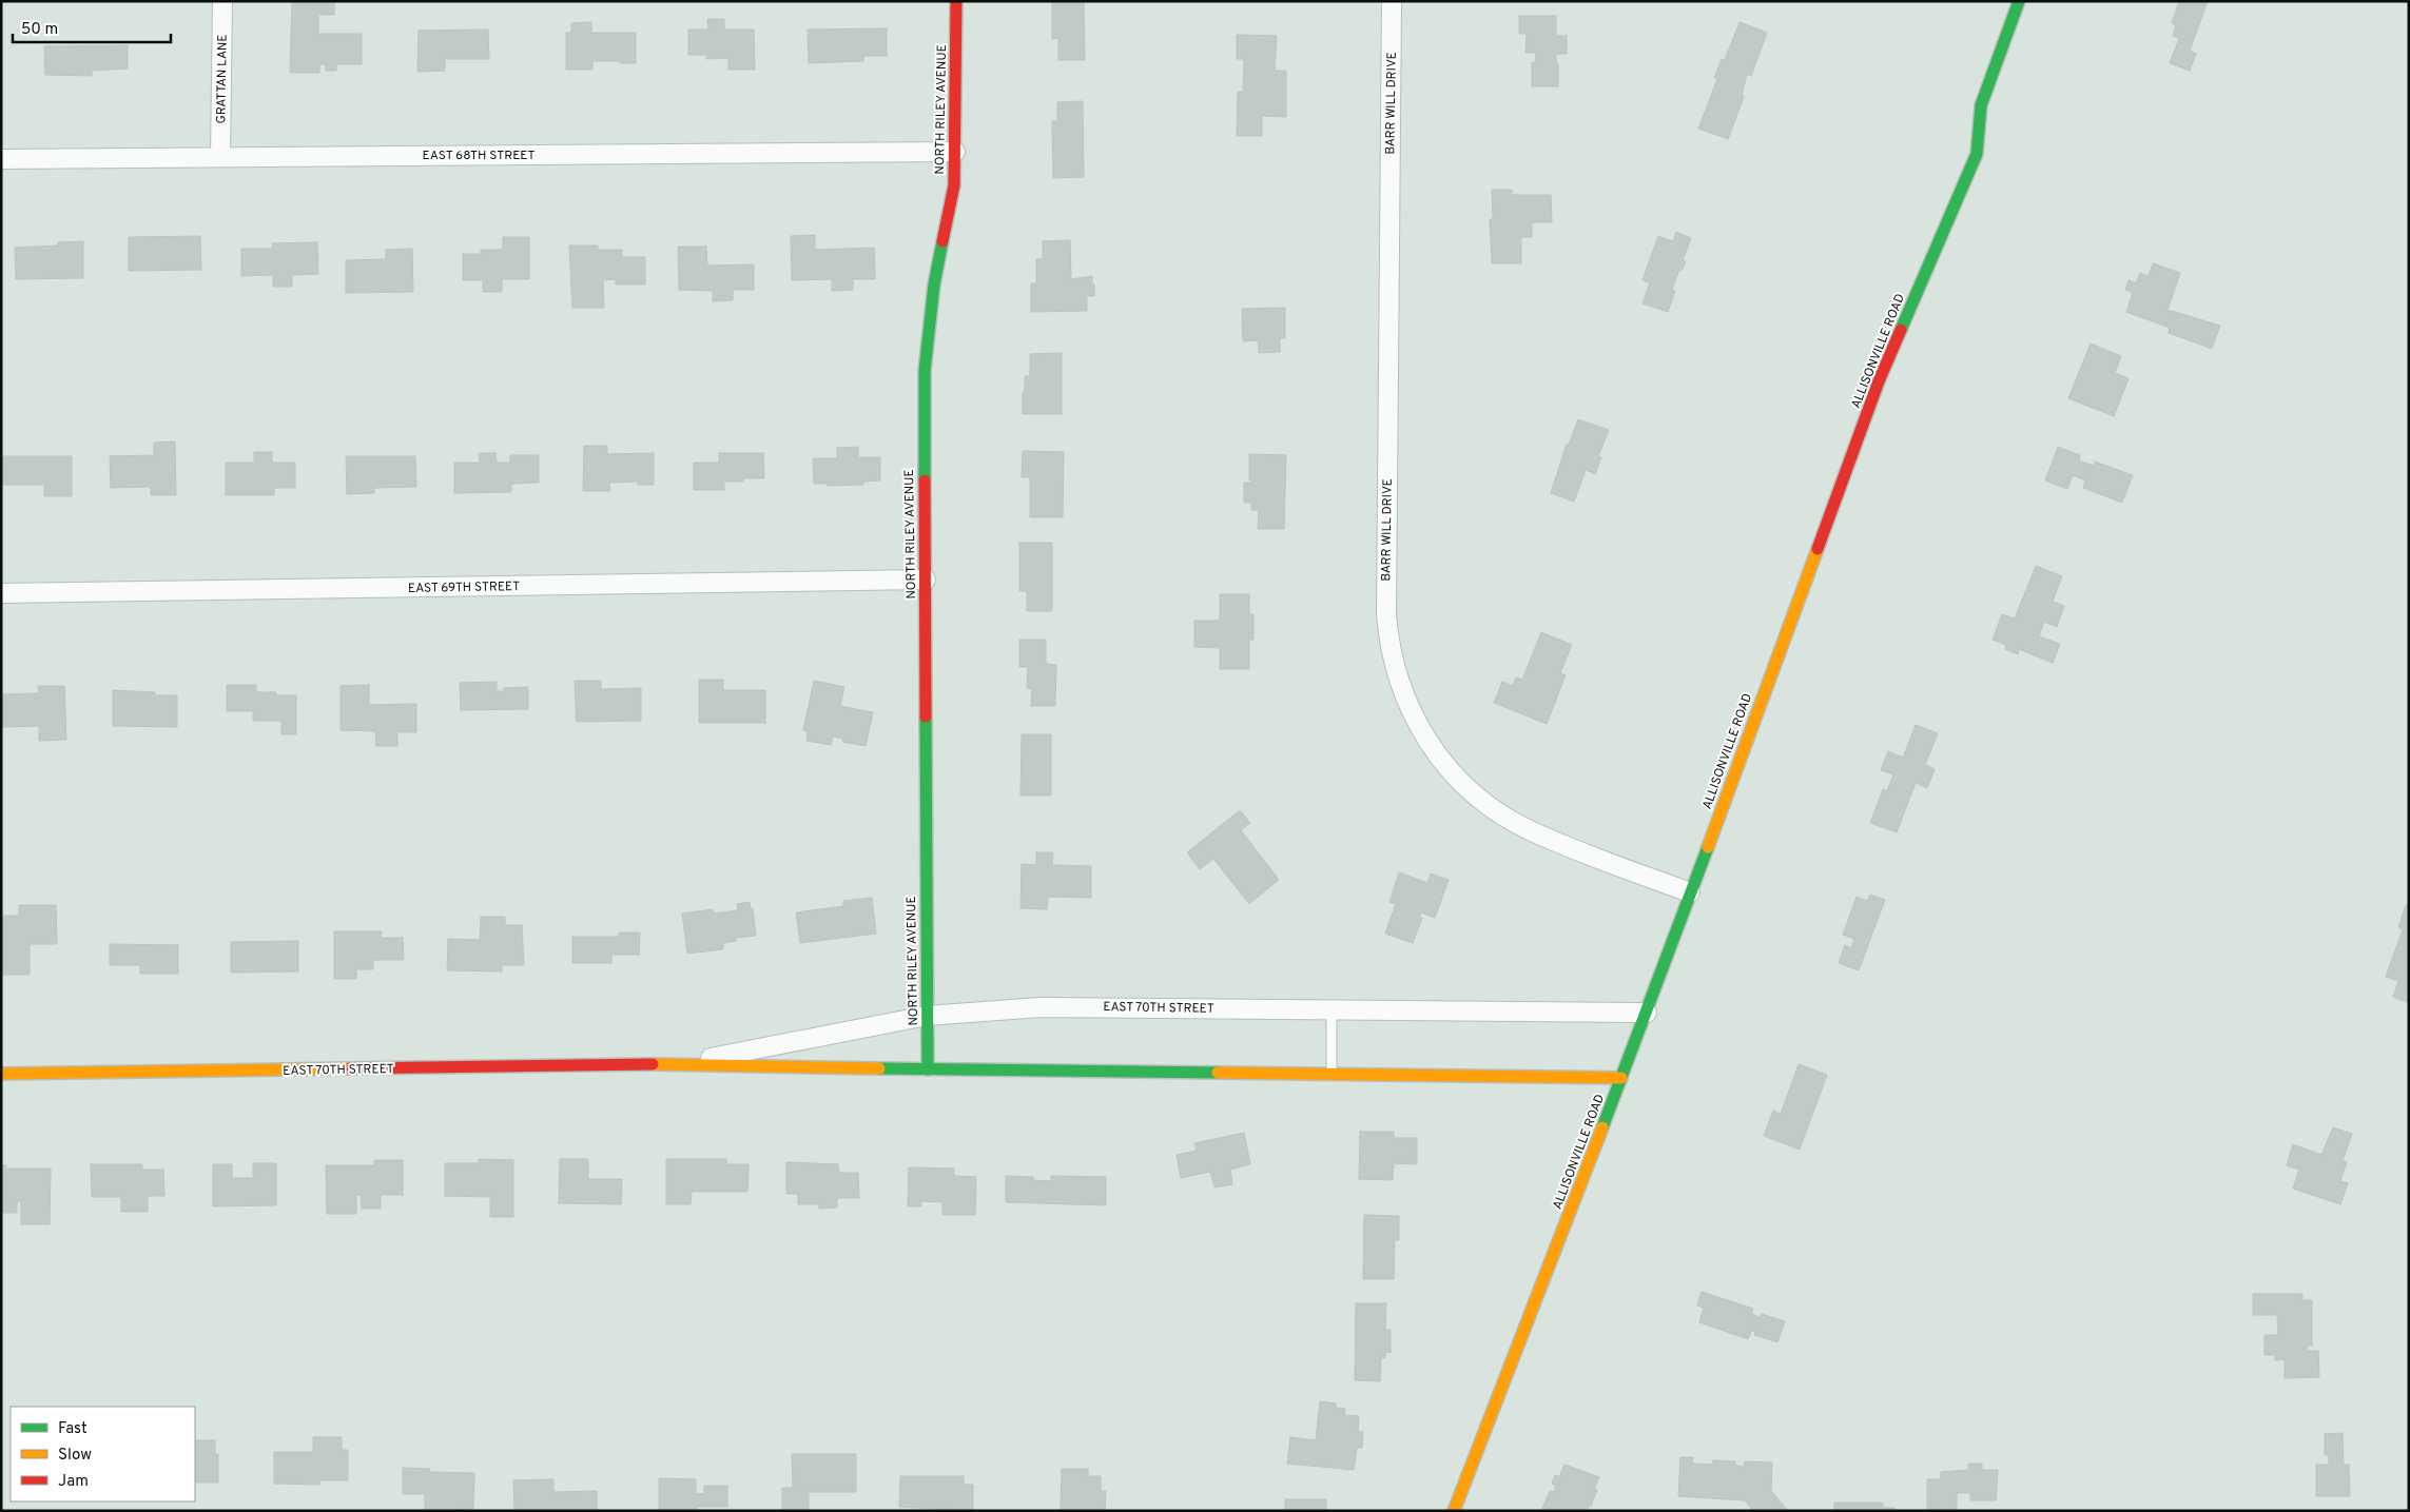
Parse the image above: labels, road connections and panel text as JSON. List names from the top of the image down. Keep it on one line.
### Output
{"streets":{"street":["GRATTAN LANE","BARR WILL DRIVE","NORTH RILEY AVENUE","EAST 68TH STREET","ALLISONVILLE ROAD","EAST 69TH STREET","EAST 70TH STREET"]},"crossings":[["GRATTAN LANE","EAST 68TH STREET"],["BARR WILL DRIVE","ALLISONVILLE ROAD"],["NORTH RILEY AVENUE","EAST 68TH STREET"],["NORTH RILEY AVENUE","EAST 69TH STREET"],["NORTH RILEY AVENUE","EAST 70TH STREET"],["ALLISONVILLE ROAD","EAST 70TH STREET"]],"legend":["Fast","Slow","Jam"],"scale_bar":"50 m"}
